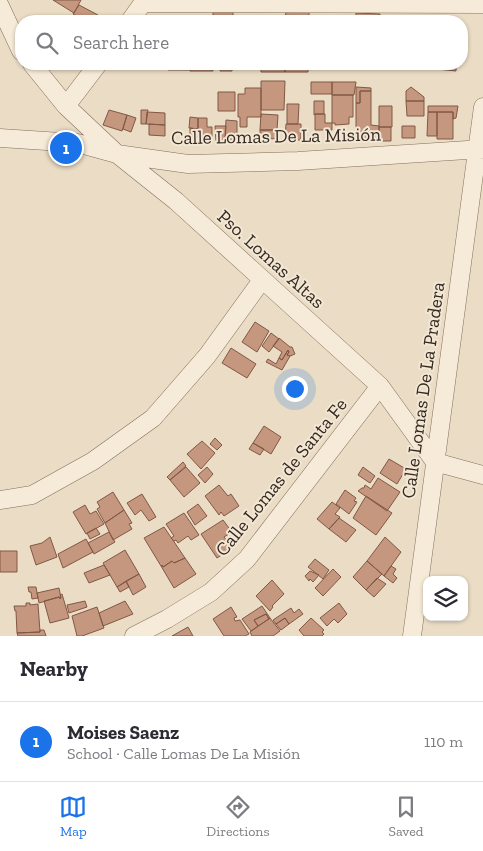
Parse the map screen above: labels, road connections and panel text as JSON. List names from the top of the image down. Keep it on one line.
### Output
{"streets":{"street":["Calle Lomas De La Misión","Pso. Lomas Altas","Calle Lomas De La Pradera","Calle Lomas de Santa Fe"]},"crossings":[["Calle Lomas De La Misión","Pso. Lomas Altas"],["Calle Lomas De La Misión","Calle Lomas De La Pradera"],["Pso. Lomas Altas","Calle Lomas De La Pradera"],["Pso. Lomas Altas","Calle Lomas de Santa Fe"]],"page":{"search":"Search here","pins":"1","heading":"Nearby","list":[{"mark":"1","name":"Moises Saenz","note":"School · Calle Lomas De La Misión","value":"110 m"}],"nav":["Map","Directions","Saved"]}}
